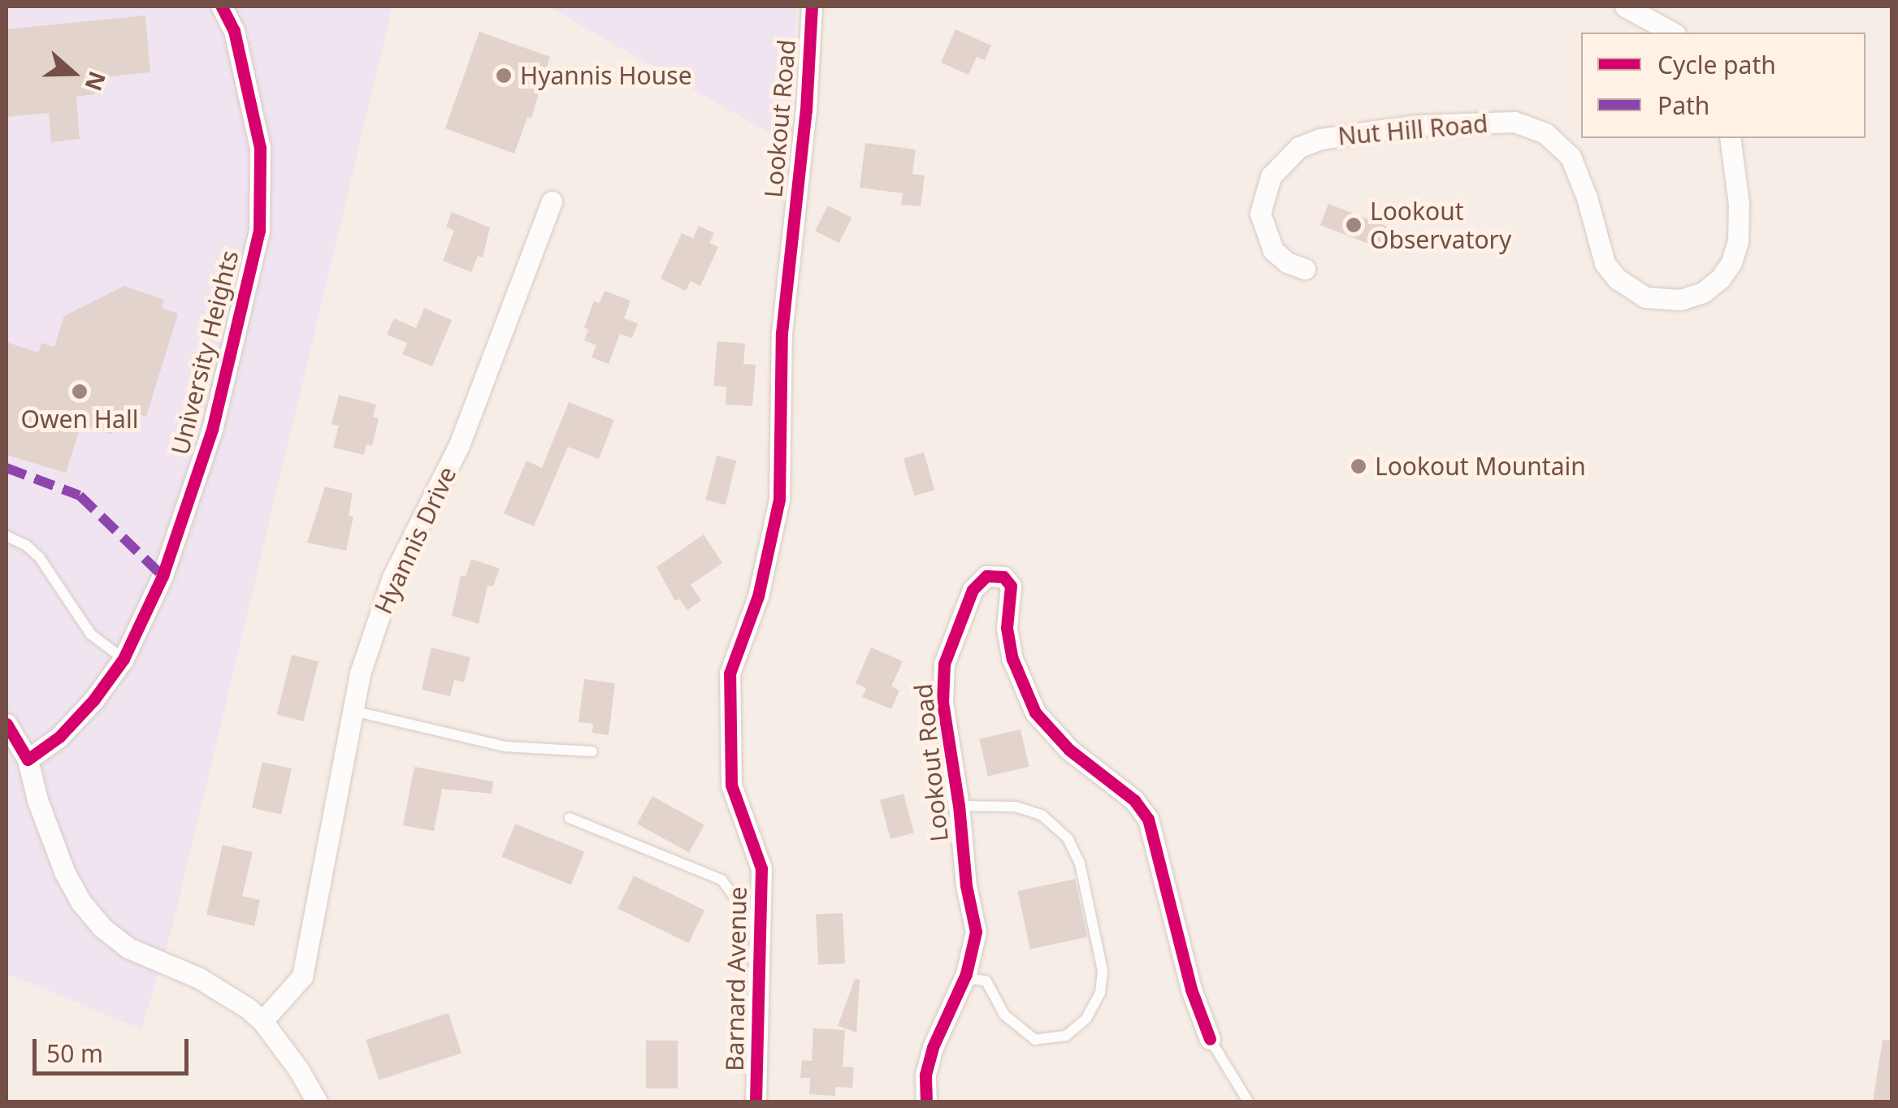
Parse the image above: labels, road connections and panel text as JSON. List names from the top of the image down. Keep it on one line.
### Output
{"streets":{"street":["Lookout Road","Nut Hill Road","University Heights","Hyannis Drive","Barnard Avenue"]},"crossings":[["Lookout Road","Barnard Avenue"]],"places":["Hyannis House","Lookout Observatory","Owen Hall","Lookout Mountain"],"legend":["Cycle path","Path"],"scale_bar":"50 m","north":"right"}
